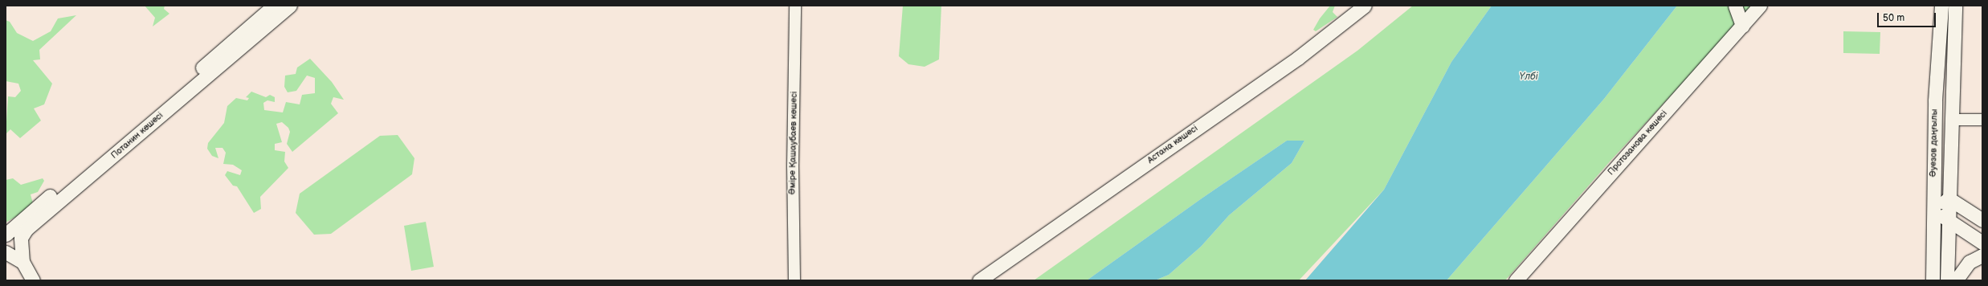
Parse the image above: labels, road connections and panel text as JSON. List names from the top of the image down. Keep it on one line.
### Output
{"streets":{"main road":["Потанин көшесі","Протозанова көшесі","Әуезов даңғылы","Астана көшесі"],"street":["Әміре Қашаубаев көшесі"]},"water":["Үлбі"],"scale_bar":"50 m"}
